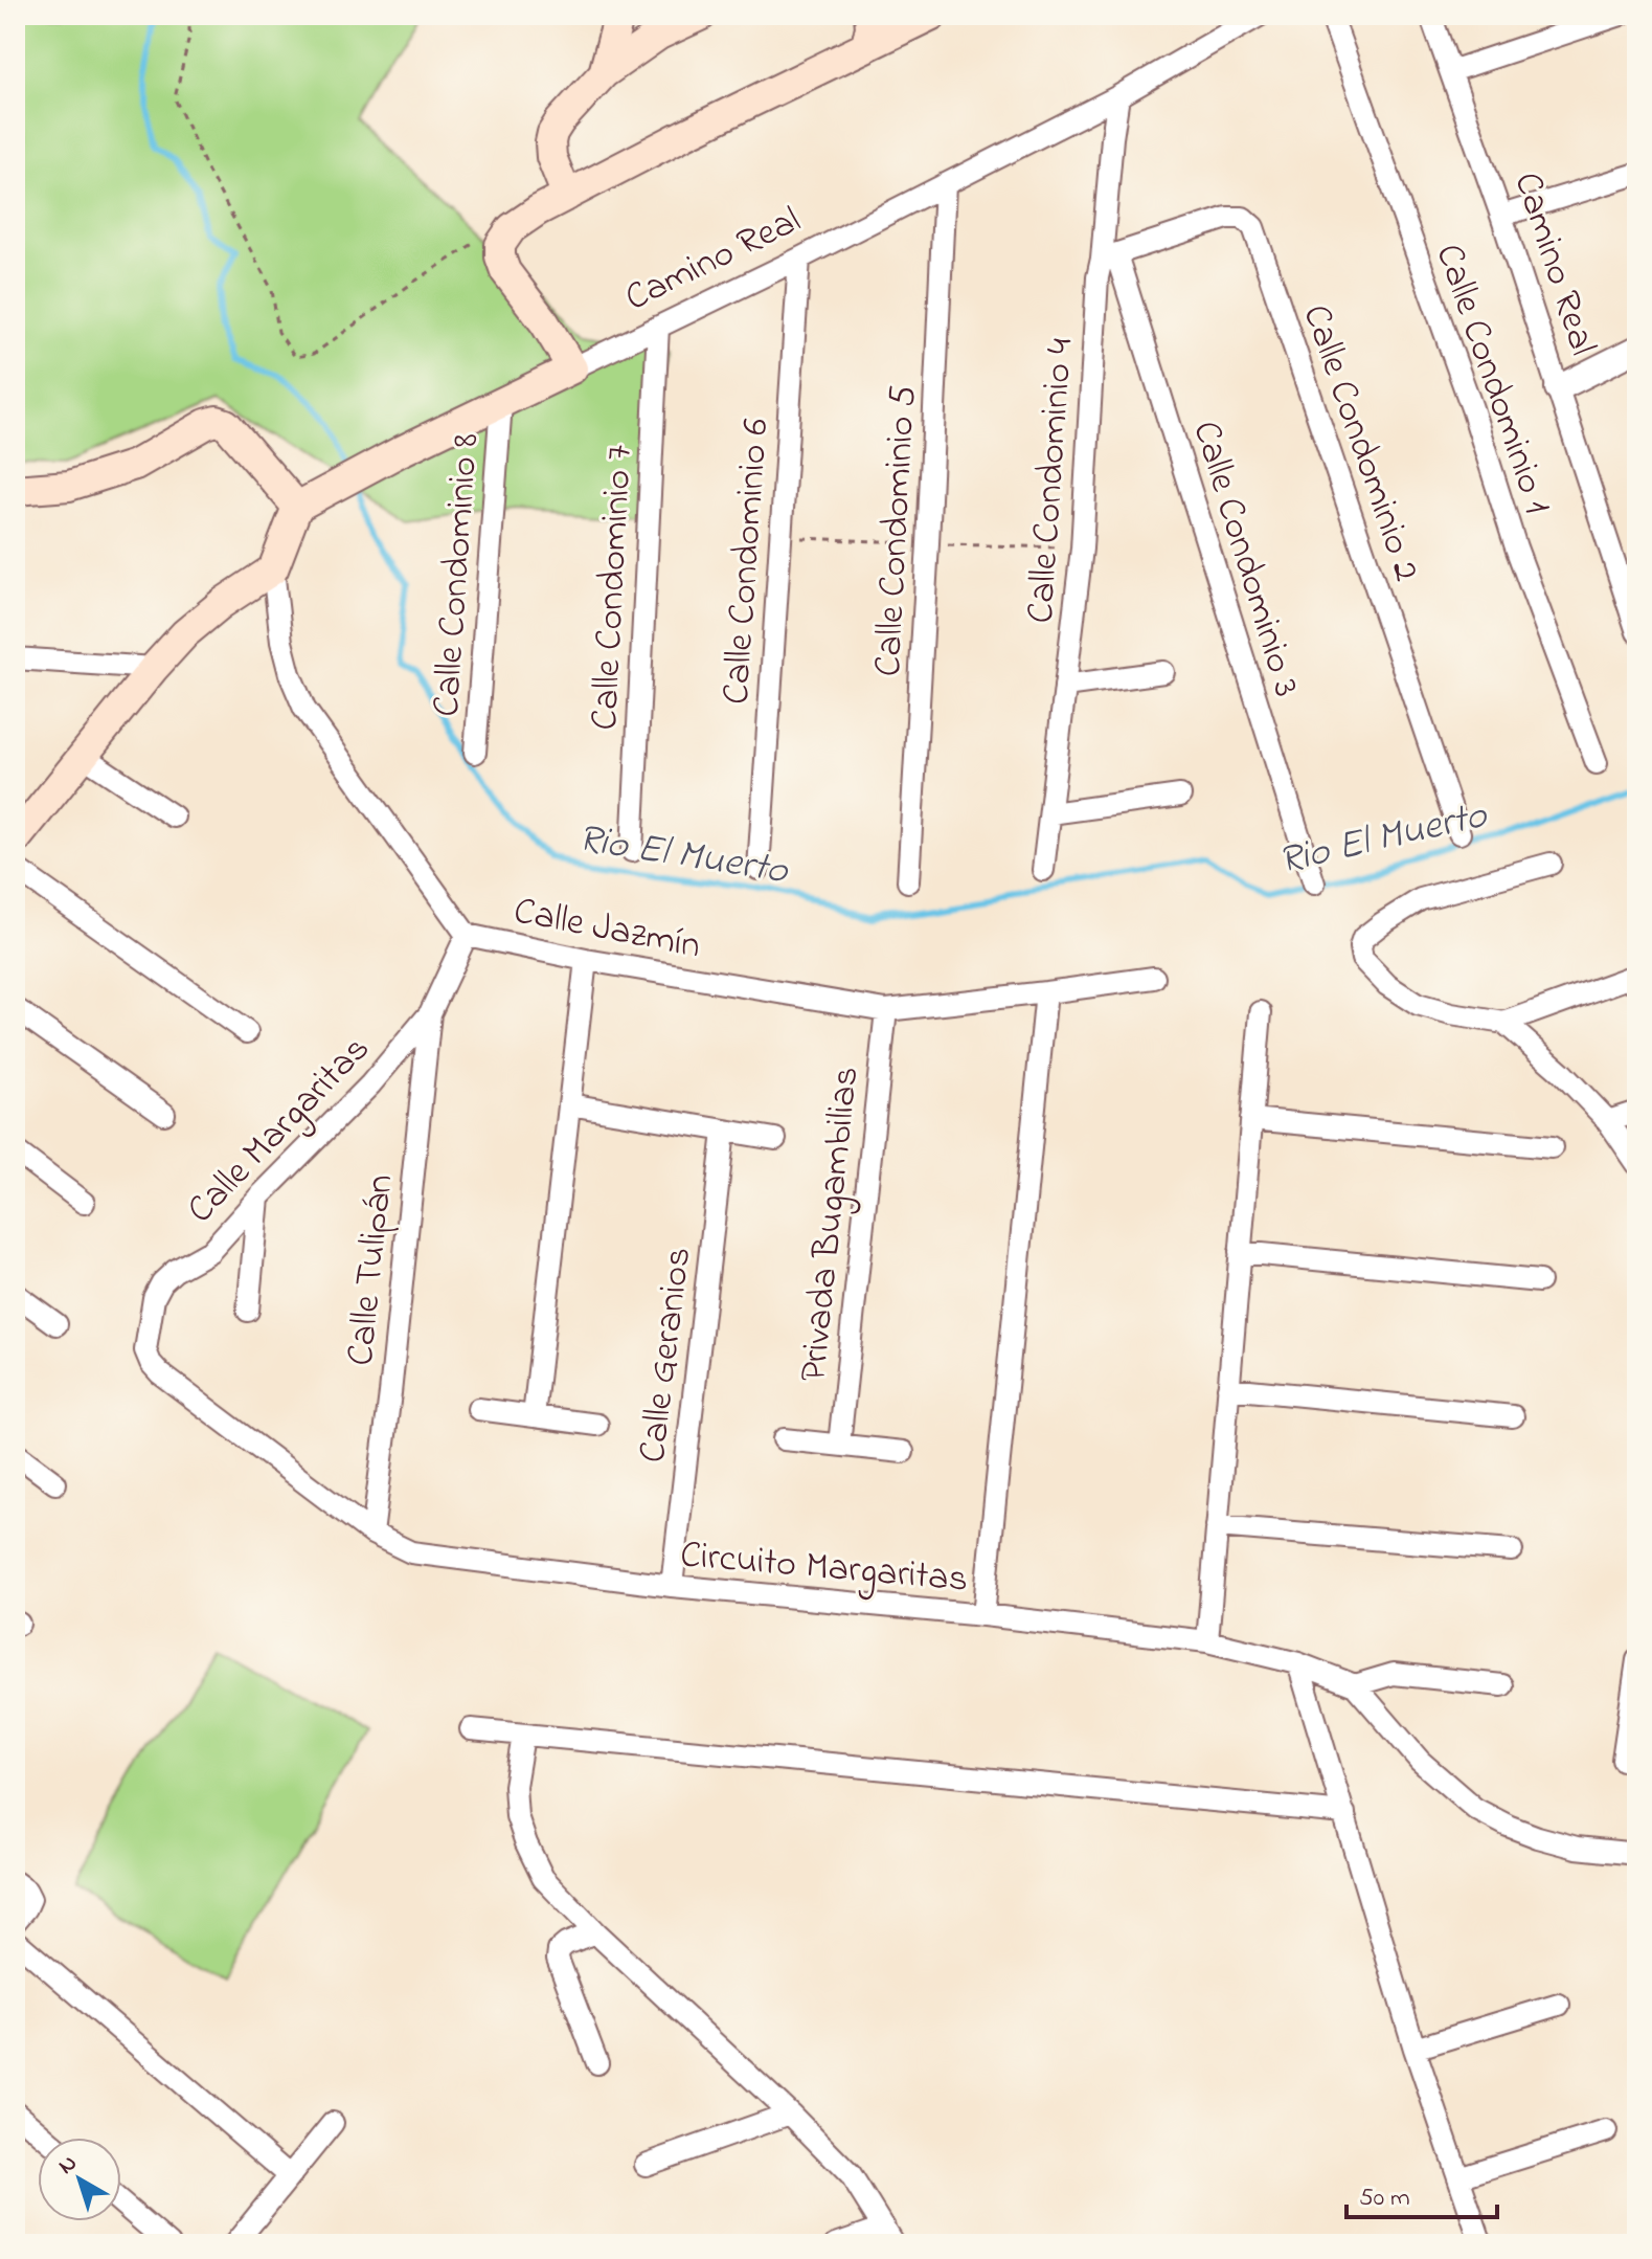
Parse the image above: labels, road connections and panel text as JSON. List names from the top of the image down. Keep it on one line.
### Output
{"streets":{"main road":["Camino Real"],"street":["Calle Condominio 1","Calle Condominio 2","Calle Condominio 4","Calle Condominio 5","Calle Condominio 3","Calle Condominio 6","Calle Condominio 8","Calle Condominio 7","Calle Jazmín","Calle Margaritas","Privada Bugambilias","Calle Tulipán","Calle Geranios","Circuito Margaritas"]},"crossings":[["Camino Real","Calle Condominio 4"],["Camino Real","Calle Condominio 5"],["Camino Real","Calle Condominio 6"],["Camino Real","Calle Condominio 8"],["Camino Real","Calle Condominio 7"],["Calle Condominio 2","Calle Condominio 4"],["Calle Condominio 2","Calle Condominio 3"],["Calle Condominio 4","Calle Condominio 3"],["Calle Jazmín","Calle Margaritas"],["Calle Jazmín","Privada Bugambilias"],["Calle Jazmín","Circuito Margaritas"],["Calle Margaritas","Calle Tulipán"],["Calle Margaritas","Circuito Margaritas"],["Calle Tulipán","Circuito Margaritas"],["Calle Geranios","Circuito Margaritas"]],"water":["Rio El Muerto"],"scale_bar":"50 m","north":"top left"}
